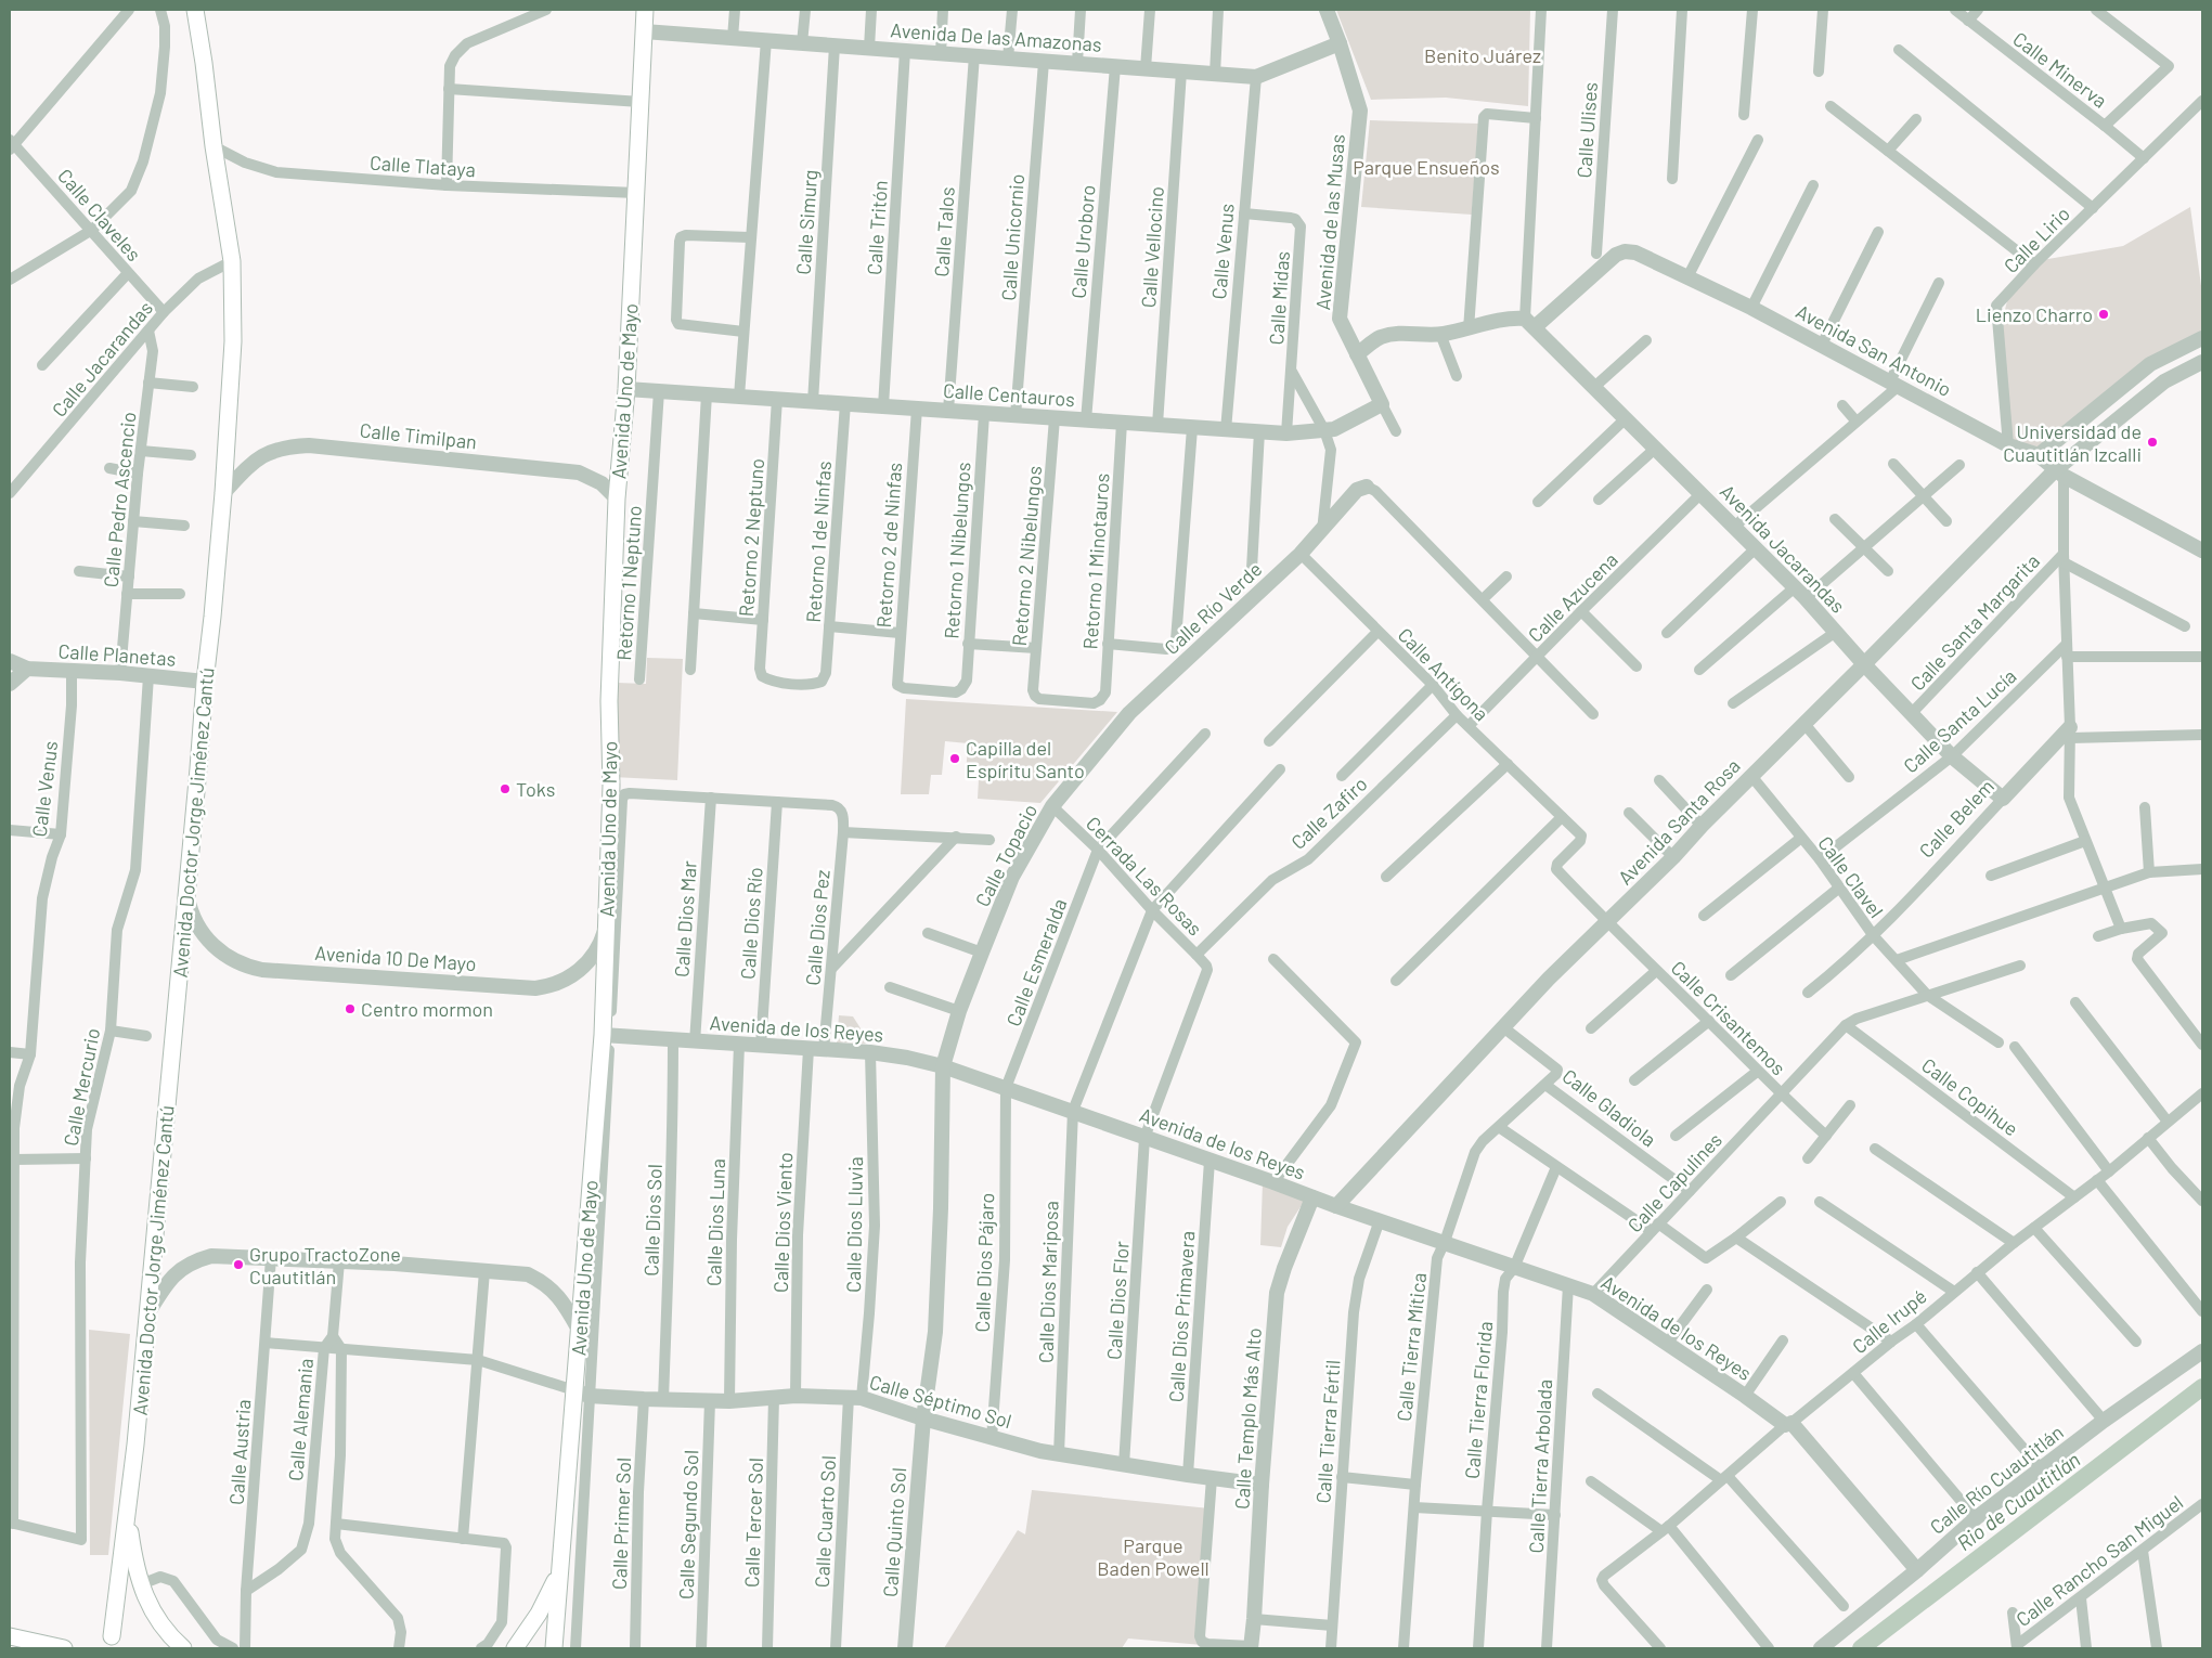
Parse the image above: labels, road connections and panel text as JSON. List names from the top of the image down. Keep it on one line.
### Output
{"streets":{"main road":["Avenida Uno de Mayo","Avenida Doctor Jorge Jiménez Cantú"],"street":["Avenida De las Amazonas","Calle Minerva","Calle Ulises","Calle Tlataya","Calle Claveles","Calle Simurg","Avenida de las Musas","Calle Tritón","Calle Talos","Calle Unicornio","Calle Lirio","Calle Uroboro","Calle Vellocino","Calle Venus","Calle Midas","Avenida San Antonio","Calle Jacarandas","Calle Centauros","Calle Timilpan","Calle Pedro Ascencio","Retorno 2 Neptuno","Retorno 1 de Ninfas","Retorno 2 de Ninfas","Avenida Jacarandas","Retorno 1 Nibelungos","Retorno 2 Nibelungos","Retorno 1 Minotauros","Retorno 1 Neptuno","Calle Azucena","Calle Río Verde","Calle Santa Margarita","Calle Planetas","Calle Antígona","Calle Santa Lucía","Calle Zafiro","Calle Belem","Avenida Santa Rosa","Calle Topacio","Cerrada Las Rosas","Calle Clavel","Calle Dios Mar","Calle Dios Río","Calle Dios Pez","Avenida 10 De Mayo","Calle Esmeralda","Calle Crisantemos","Avenida de los Reyes","Calle Mercurio","Calle Copihue","Calle Gladiola","Calle Capulines","Calle Dios Sol","Calle Dios Luna","Calle Dios Viento","Calle Dios Lluvia","Calle Dios Pájaro","Calle Dios Mariposa","Calle Dios Flor","Calle Dios Primavera","Calle Irupé","Calle Tierra Mítica","Calle Tierra Florida","Calle Séptimo Sol","Calle Templo Más Alto","Calle Alemania","Calle Tierra Fértil","Calle Austria","Calle Tierra Arbolada","Calle Río Cuautitlán","Calle Cuarto Sol","Calle Tercer Sol","Calle Primer Sol","Calle Segundo Sol","Calle Quinto Sol","Calle Rancho San Miguel"]},"crossings":[["Avenida De las Amazonas","Calle Simurg"],["Avenida De las Amazonas","Avenida de las Musas"],["Avenida De las Amazonas","Calle Tritón"],["Avenida De las Amazonas","Calle Talos"],["Avenida De las Amazonas","Calle Unicornio"],["Avenida De las Amazonas","Calle Uroboro"],["Avenida De las Amazonas","Calle Vellocino"],["Avenida De las Amazonas","Calle Venus"],["Avenida De las Amazonas","Avenida Uno de Mayo"],["Calle Minerva","Calle Lirio"],["Calle Tlataya","Avenida Uno de Mayo"],["Calle Tlataya","Avenida Doctor Jorge Jiménez Cantú"],["Calle Claveles","Calle Jacarandas"],["Calle Simurg","Calle Centauros"],["Avenida de las Musas","Calle Centauros"],["Calle Tritón","Calle Centauros"],["Calle Talos","Calle Centauros"],["Calle Unicornio","Calle Centauros"],["Calle Lirio","Avenida San Antonio"],["Calle Uroboro","Calle Centauros"],["Calle Vellocino","Calle Centauros"],["Calle Venus","Calle Midas"],["Calle Venus","Calle Centauros"],["Calle Venus","Calle Planetas"],["Calle Venus","Calle Mercurio"],["Calle Midas","Calle Centauros"],["Avenida San Antonio","Avenida Jacarandas"],["Avenida San Antonio","Avenida Santa Rosa"],["Calle Jacarandas","Calle Pedro Ascencio"],["Calle Jacarandas","Avenida Doctor Jorge Jiménez Cantú"],["Avenida Uno de Mayo","Calle Centauros"],["Avenida Uno de Mayo","Calle Timilpan"],["Avenida Uno de Mayo","Avenida 10 De Mayo"],["Avenida Uno de Mayo","Avenida de los Reyes"],["Avenida Uno de Mayo","Calle Séptimo Sol"],["Calle Centauros","Retorno 2 Neptuno"],["Calle Centauros","Retorno 1 de Ninfas"],["Calle Centauros","Retorno 2 de Ninfas"],["Calle Centauros","Retorno 1 Nibelungos"],["Calle Centauros","Retorno 2 Nibelungos"],["Calle Centauros","Retorno 1 Minotauros"],["Calle Centauros","Retorno 1 Neptuno"],["Calle Timilpan","Avenida Doctor Jorge Jiménez Cantú"],["Calle Pedro Ascencio","Calle Planetas"],["Retorno 2 Neptuno","Retorno 1 de Ninfas"],["Retorno 2 de Ninfas","Retorno 1 Nibelungos"],["Avenida Jacarandas","Calle Azucena"],["Avenida Jacarandas","Calle Santa Margarita"],["Avenida Jacarandas","Calle Santa Lucía"],["Avenida Jacarandas","Calle Belem"],["Avenida Jacarandas","Avenida Santa Rosa"],["Retorno 2 Nibelungos","Retorno 1 Minotauros"],["Calle Azucena","Calle Antígona"],["Calle Río Verde","Calle Antígona"],["Calle Río Verde","Calle Topacio"],["Calle Planetas","Avenida Doctor Jorge Jiménez Cantú"],["Calle Planetas","Calle Mercurio"],["Calle Antígona","Calle Zafiro"],["Calle Antígona","Avenida Santa Rosa"],["Calle Antígona","Calle Crisantemos"],["Calle Santa Lucía","Calle Clavel"],["Calle Zafiro","Cerrada Las Rosas"],["Calle Belem","Calle Clavel"],["Avenida Santa Rosa","Calle Clavel"],["Avenida Santa Rosa","Calle Crisantemos"],["Avenida Santa Rosa","Avenida de los Reyes"],["Avenida Santa Rosa","Calle Gladiola"],["Avenida Doctor Jorge Jiménez Cantú","Avenida 10 De Mayo"],["Calle Topacio","Cerrada Las Rosas"],["Calle Topacio","Avenida de los Reyes"],["Calle Topacio","Calle Quinto Sol"],["Cerrada Las Rosas","Calle Esmeralda"],["Cerrada Las Rosas","Avenida de los Reyes"],["Cerrada Las Rosas","Calle Dios Mariposa"],["Cerrada Las Rosas","Calle Dios Flor"],["Calle Dios Mar","Avenida de los Reyes"],["Calle Dios Río","Calle Dios Pez"],["Calle Dios Río","Avenida de los Reyes"],["Calle Dios Pez","Avenida de los Reyes"],["Calle Esmeralda","Avenida de los Reyes"],["Calle Esmeralda","Calle Dios Pájaro"],["Calle Crisantemos","Calle Capulines"],["Avenida de los Reyes","Calle Capulines"],["Avenida de los Reyes","Calle Dios Sol"],["Avenida de los Reyes","Calle Dios Luna"],["Avenida de los Reyes","Calle Dios Viento"],["Avenida de los Reyes","Calle Dios Lluvia"],["Avenida de los Reyes","Calle Dios Pájaro"],["Avenida de los Reyes","Calle Dios Mariposa"],["Avenida de los Reyes","Calle Dios Flor"],["Avenida de los Reyes","Calle Dios Primavera"],["Avenida de los Reyes","Calle Irupé"],["Avenida de los Reyes","Calle Tierra Mítica"],["Avenida de los Reyes","Calle Tierra Florida"],["Avenida de los Reyes","Calle Templo Más Alto"],["Avenida de los Reyes","Calle Tierra Fértil"],["Avenida de los Reyes","Calle Tierra Arbolada"],["Avenida de los Reyes","Calle Río Cuautitlán"],["Avenida de los Reyes","Calle Quinto Sol"],["Calle Copihue","Calle Capulines"],["Calle Copihue","Calle Irupé"],["Calle Gladiola","Calle Capulines"],["Calle Gladiola","Calle Tierra Mítica"],["Calle Dios Sol","Calle Séptimo Sol"],["Calle Dios Luna","Calle Séptimo Sol"],["Calle Dios Viento","Calle Séptimo Sol"],["Calle Dios Lluvia","Calle Séptimo Sol"],["Calle Dios Lluvia","Calle Cuarto Sol"],["Calle Dios Pájaro","Calle Séptimo Sol"],["Calle Dios Mariposa","Calle Séptimo Sol"],["Calle Dios Flor","Calle Séptimo Sol"],["Calle Dios Primavera","Calle Séptimo Sol"],["Calle Séptimo Sol","Calle Templo Más Alto"],["Calle Séptimo Sol","Calle Cuarto Sol"],["Calle Séptimo Sol","Calle Tercer Sol"],["Calle Séptimo Sol","Calle Primer Sol"],["Calle Séptimo Sol","Calle Segundo Sol"],["Calle Séptimo Sol","Calle Quinto Sol"],["Calle Alemania","Calle Austria"]],"water":["Rio de Cuautitlán"],"parks":["Benito Juárez","Parque Ensueños","Parque Baden Powell"],"places":["Lienzo Charro","Universidad de Cuautitlán Izcalli","Capilla del Espíritu Santo","Toks","Centro mormon","Grupo TractoZone Cuautitlán"]}
